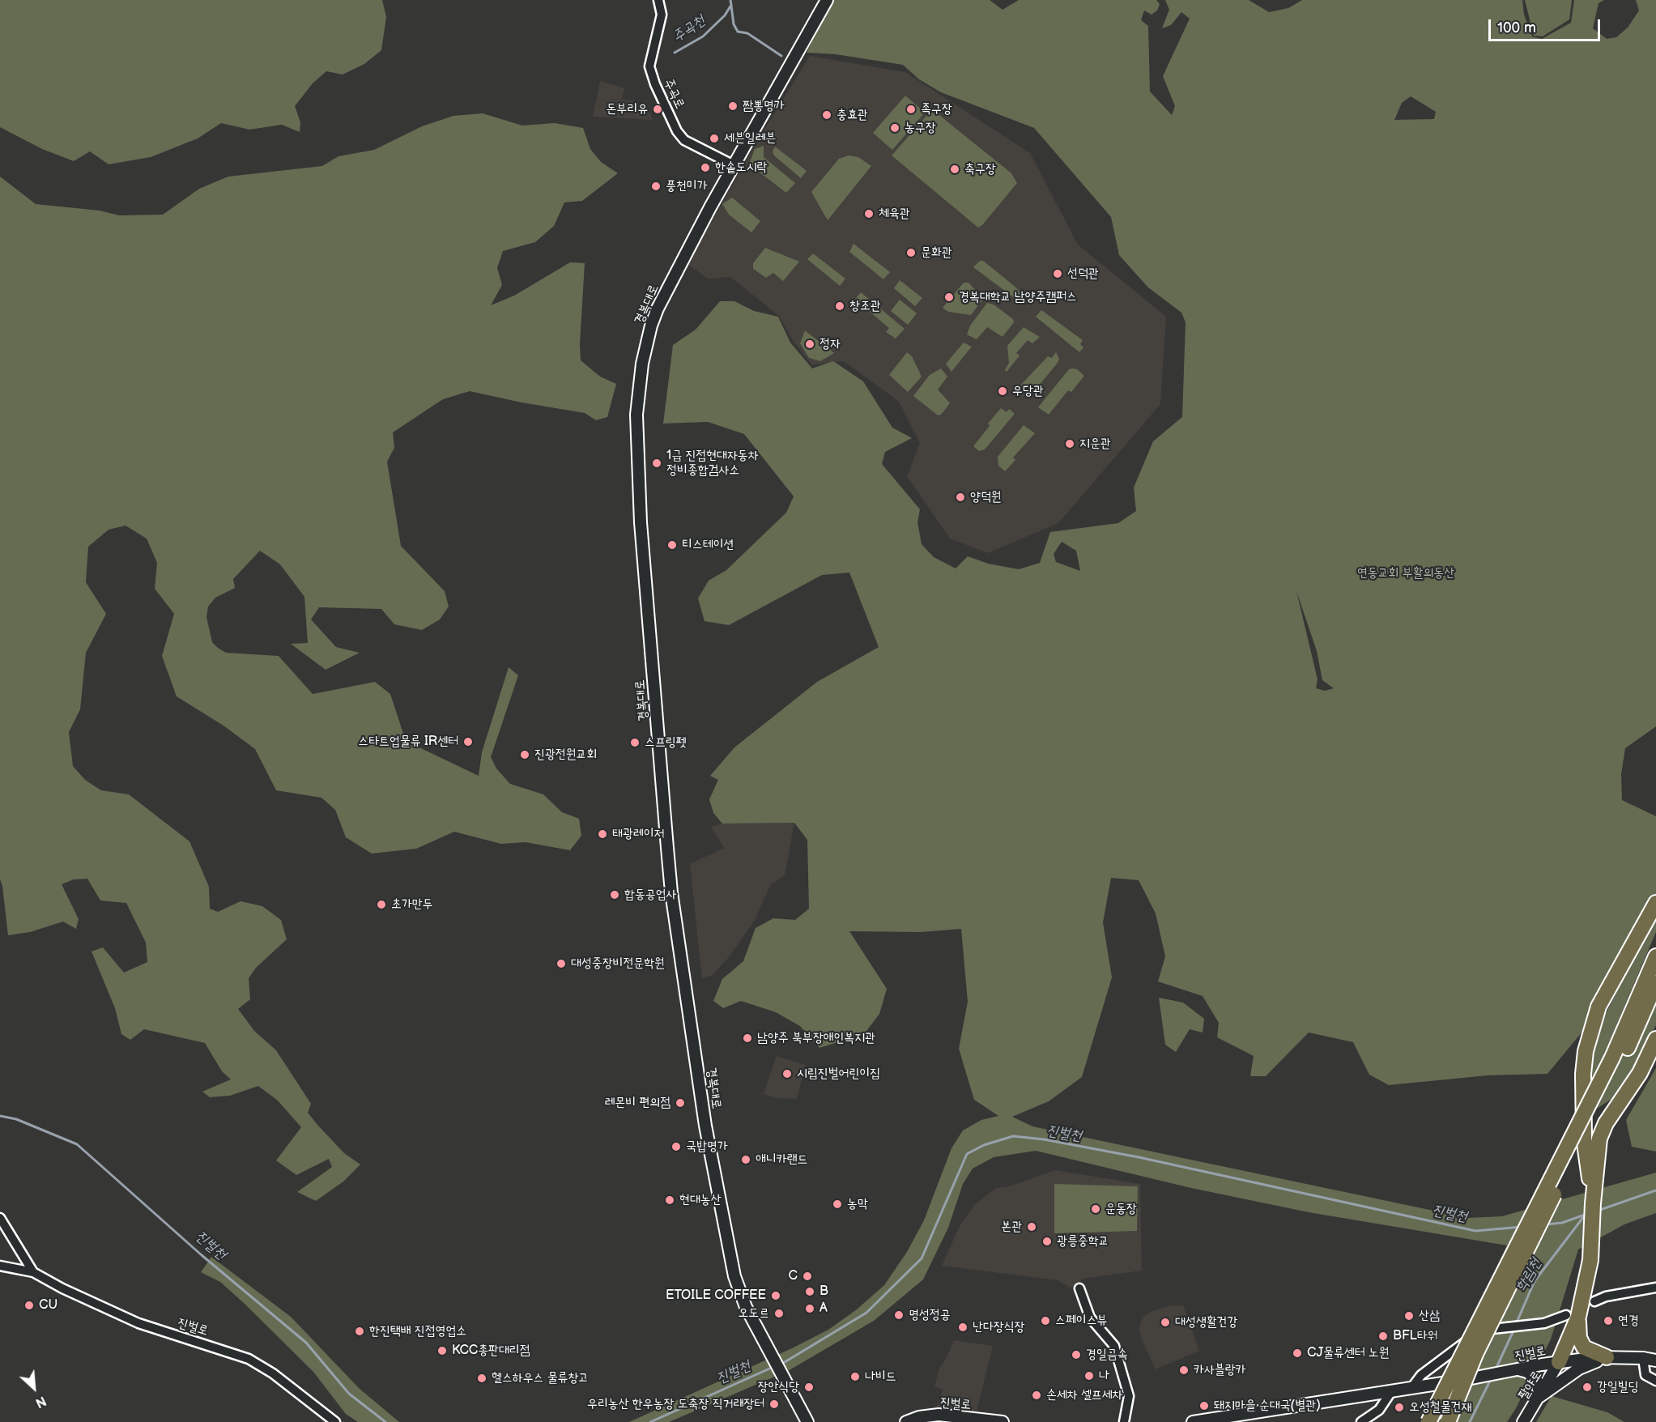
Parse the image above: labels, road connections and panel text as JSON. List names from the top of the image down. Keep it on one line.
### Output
{"streets":{"street":["주곡로","경복대로","진벌로","팔야로"]},"crossings":[["주곡로","경복대로"],["진벌로","팔야로"]],"water":["주곡천","진벌천","학림천"],"parks":["연동교회 부활의동산"],"places":["짬뽕명가","돈부리유","족구장","충효관","농구장","세븐일레븐","한솥도시락","축구장","풍천미가","체육관","문화관","선덕관","경복대학교 남양주캠퍼스","창조관","정자","우당관","지운관","1급 진접현대자동차 정비종합검사소","양덕원","티스테이션","스타트업물류 IR센터","스프링펫","진광전원교회","태광레이저","합동공업사","초가만두","대성중장비전문학원","남양주 북부장애인복지관","시립진벌어린이집","레몬비 편의점","국밥명가","애니카랜드","현대농산","농막","운동장","본관","광릉중학교","C","B","ETOILE COFFEE","CU","A","오도르","명성정공","산삼","스페이스뷰","연경","대성생활건강","난다장식장","한진택배 진접영업소","BFL타워","KCC총판대리점","CJ물류센터 노원","경일금속","카사블랑카","나","나비드","헬스하우스 물류창고","장안식당","강일빌딩","손세차 셀프세차","우리농산 한우농장 도축장 직거래장터","돼지마을 순대국(별관)","오성철물건재"],"scale_bar":"100 m","north":"bottom right"}
